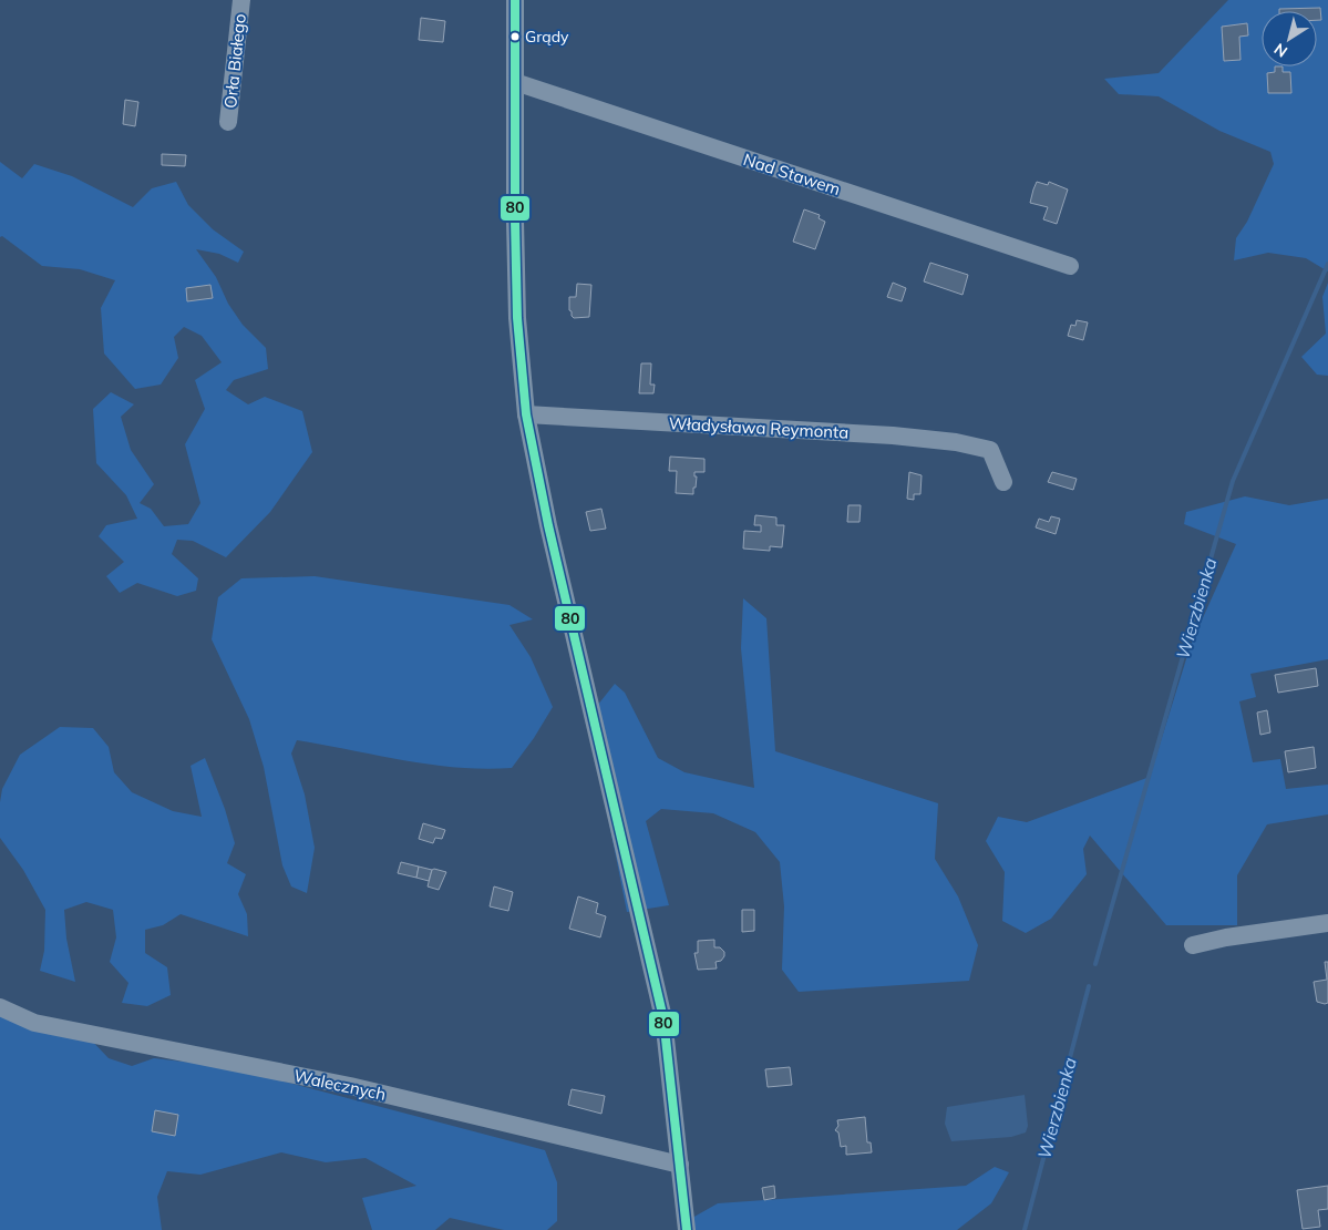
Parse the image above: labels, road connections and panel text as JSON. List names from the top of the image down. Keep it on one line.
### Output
{"streets":{"street":["Orła Białego","Nad Stawem","Władysława Reymonta","Walecznych"]},"water":["Wierzbienka"],"places":["Grądy"],"lines":["transit line 80"],"north":"bottom left"}
